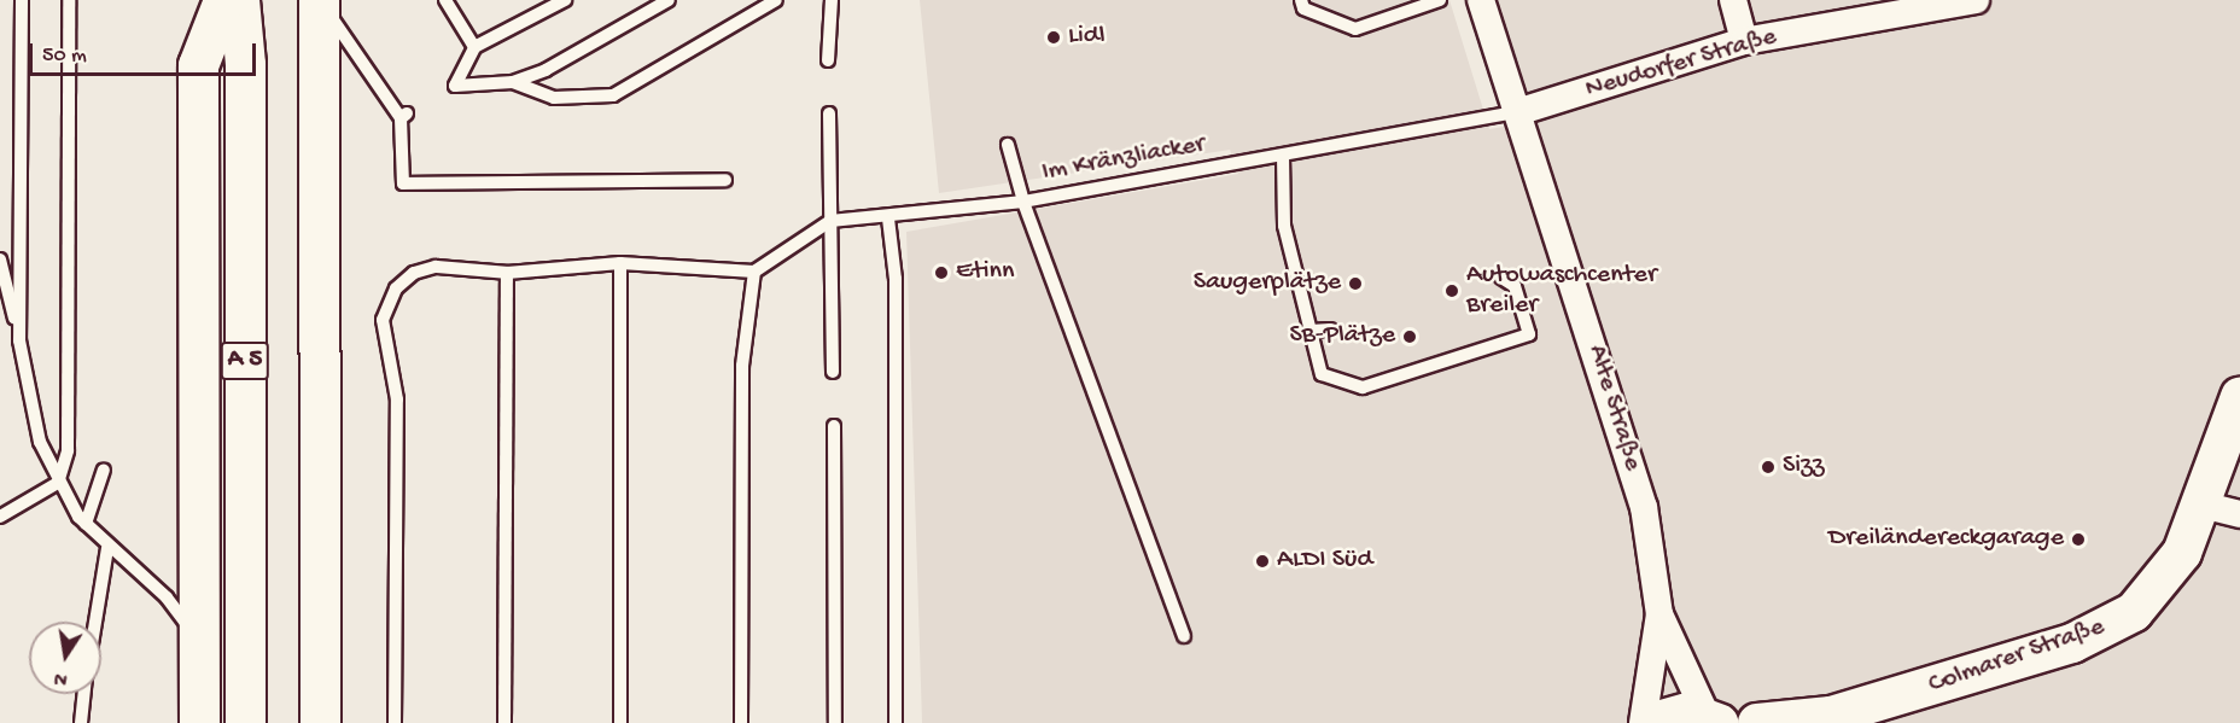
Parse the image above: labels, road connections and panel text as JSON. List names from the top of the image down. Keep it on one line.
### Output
{"streets":{"highway":["A 5"],"main road":["Colmarer Straße"],"street":["Neudorfer Straße","Alte Straße"],"lane":["Im Kränzliacker"]},"crossings":[["Neudorfer Straße","Im Kränzliacker"],["Neudorfer Straße","Alte Straße"],["Im Kränzliacker","Alte Straße"]],"places":["Lidl","Etinn","Saugerplätze","Autowaschcenter Breiler","SB-Plätze","Sizz","Dreiländereckgarage","ALDI Süd"],"scale_bar":"50 m","north":"bottom"}
